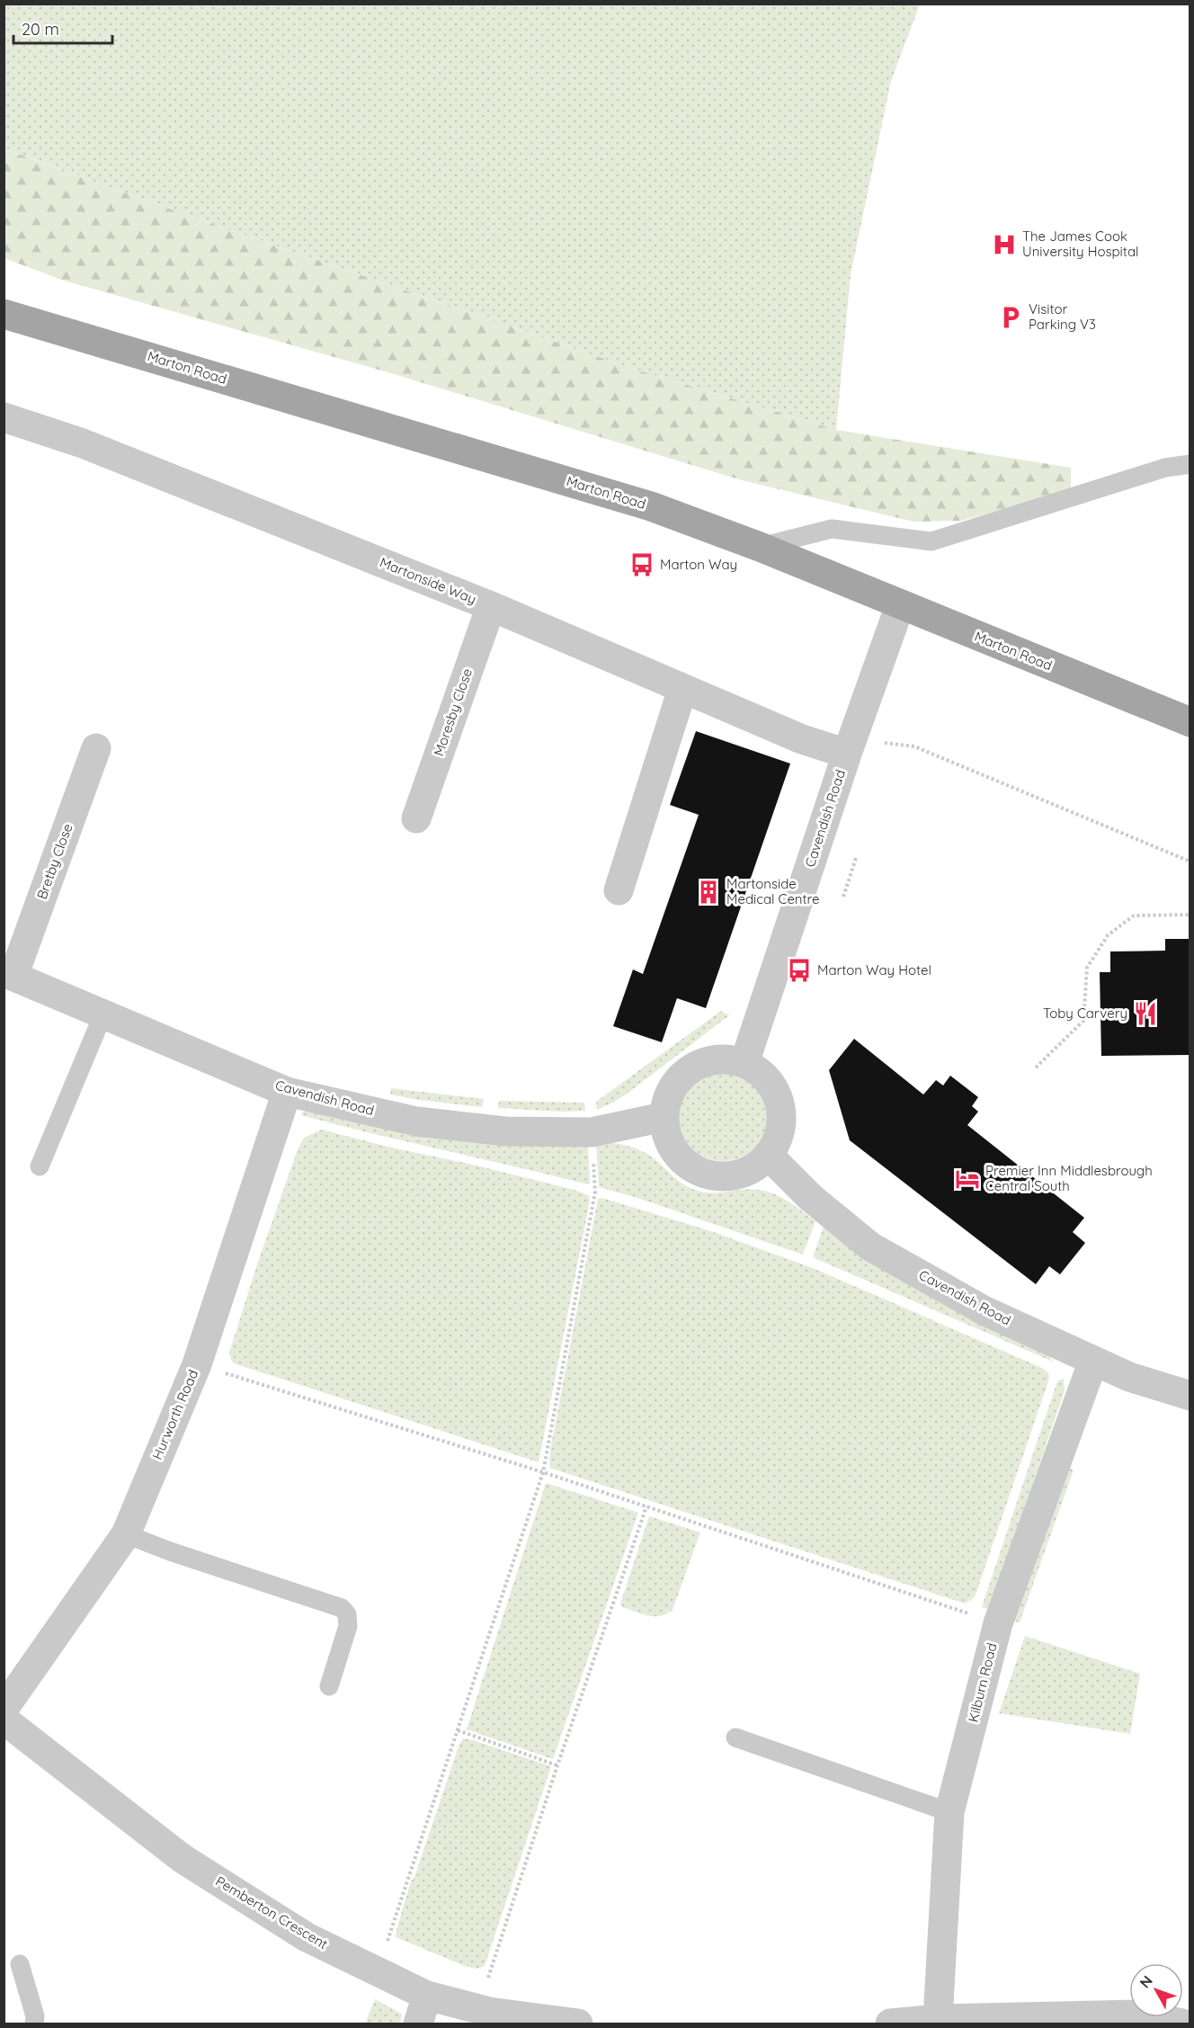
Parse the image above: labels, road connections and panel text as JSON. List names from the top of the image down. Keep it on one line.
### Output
{"streets":{"main road":["Marton Road"],"street":["Martonside Way","Moresby Close","Cavendish Road","Bretby Close","Hurworth Road","Kilburn Road","Pemberton Crescent"]},"crossings":[["Marton Road","Cavendish Road"],["Martonside Way","Moresby Close"],["Martonside Way","Cavendish Road"],["Cavendish Road","Bretby Close"],["Cavendish Road","Hurworth Road"],["Cavendish Road","Kilburn Road"]],"places":{"hospital":["The James Cook University Hospital"],"parking":["Visitor Parking V3"],"bus stop":["Marton Way","Marton Way Hotel"],"building":["Martonside Medical Centre"],"restaurant":["Toby Carvery"],"hotel":["Premier Inn Middlesbrough Central South"]},"scale_bar":"20 m","north":"top left"}
